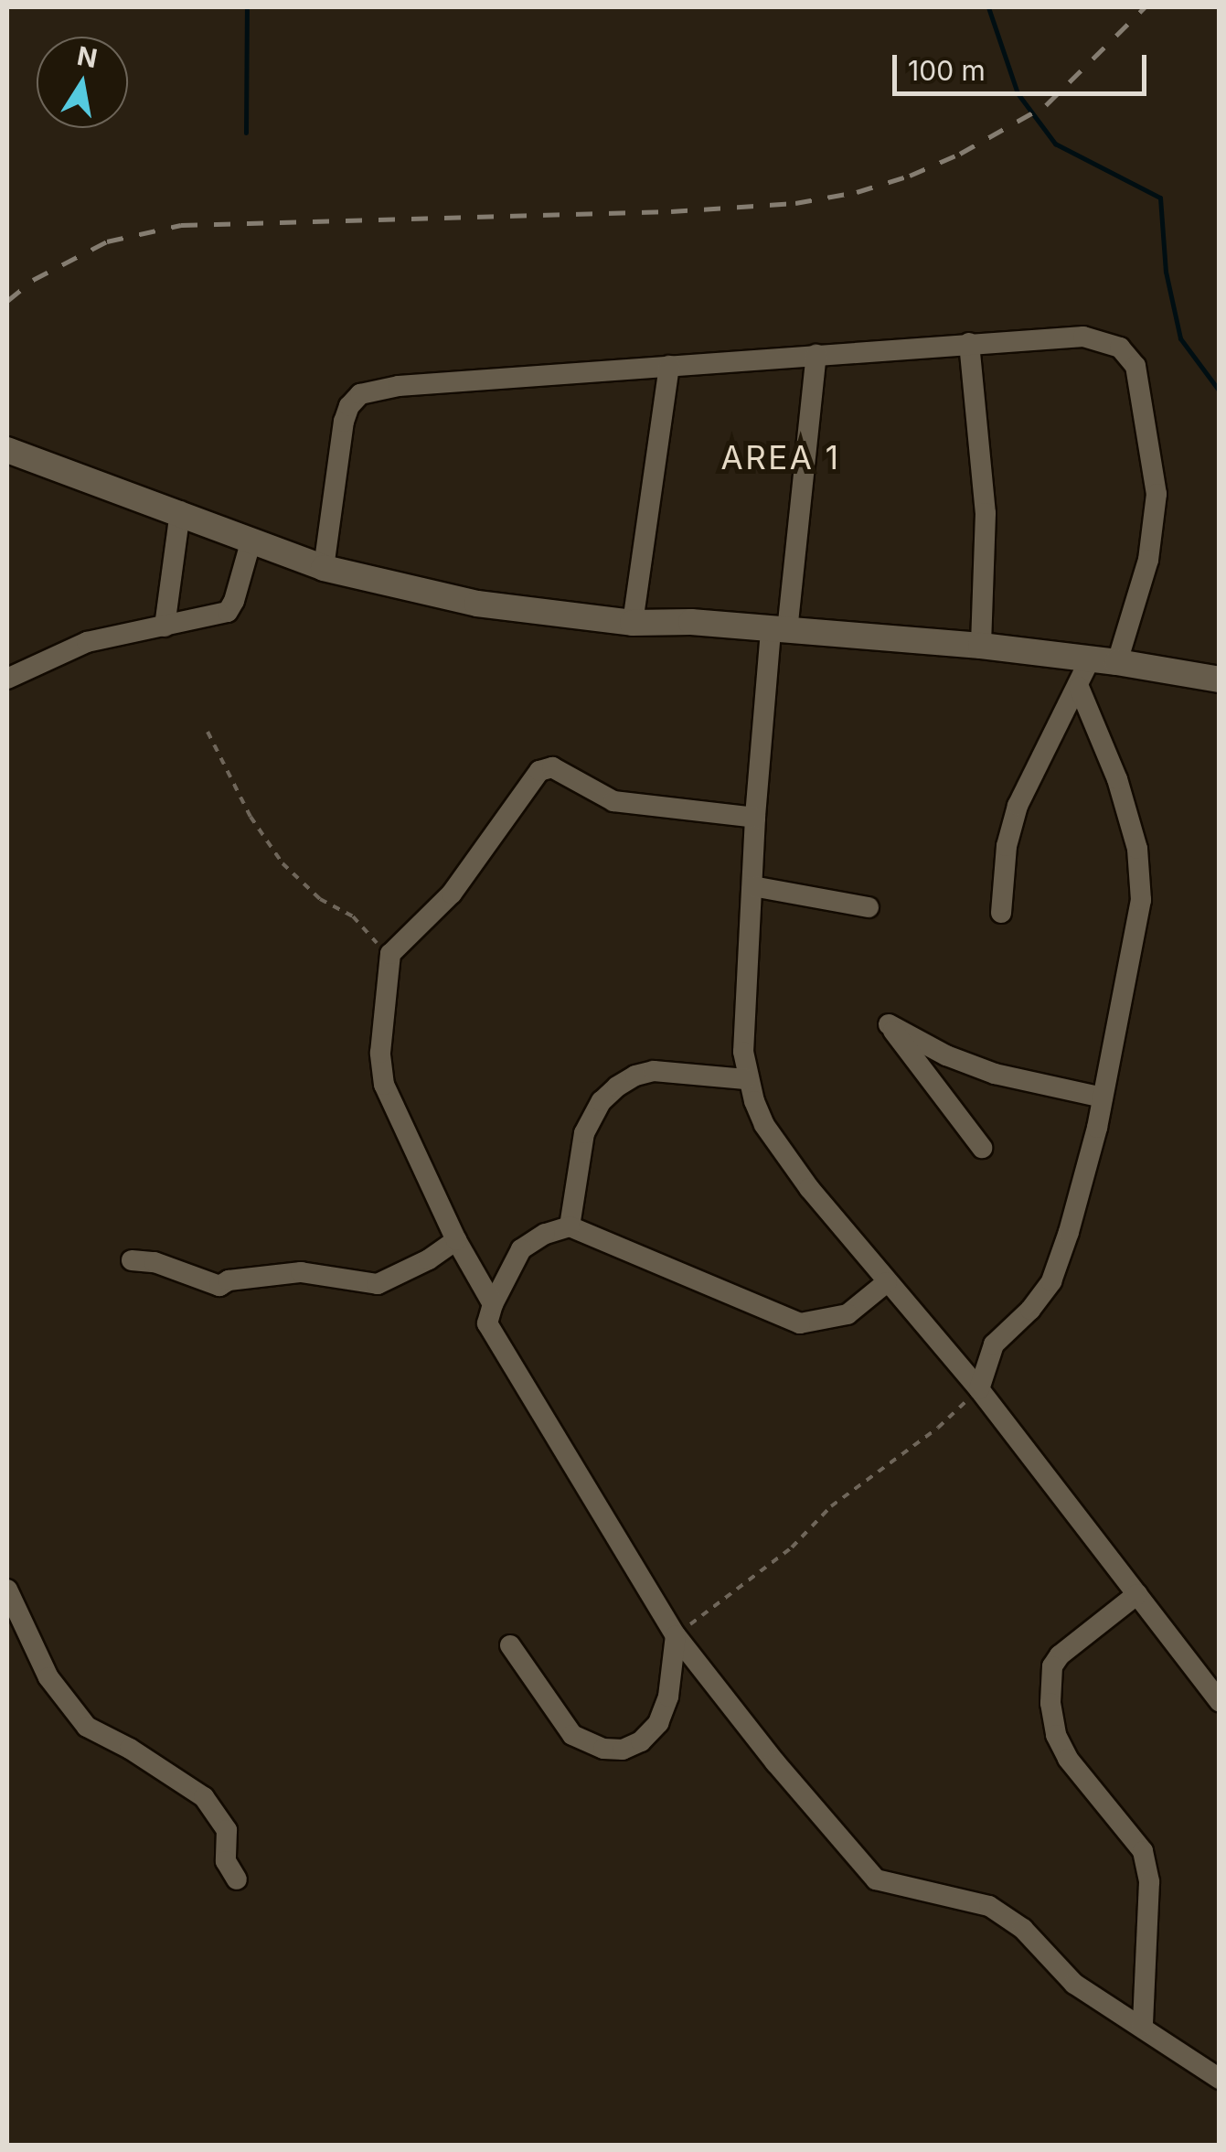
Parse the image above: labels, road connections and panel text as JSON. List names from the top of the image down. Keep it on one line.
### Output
{"districts":["AREA 1"],"scale_bar":"100 m","north":"top"}
